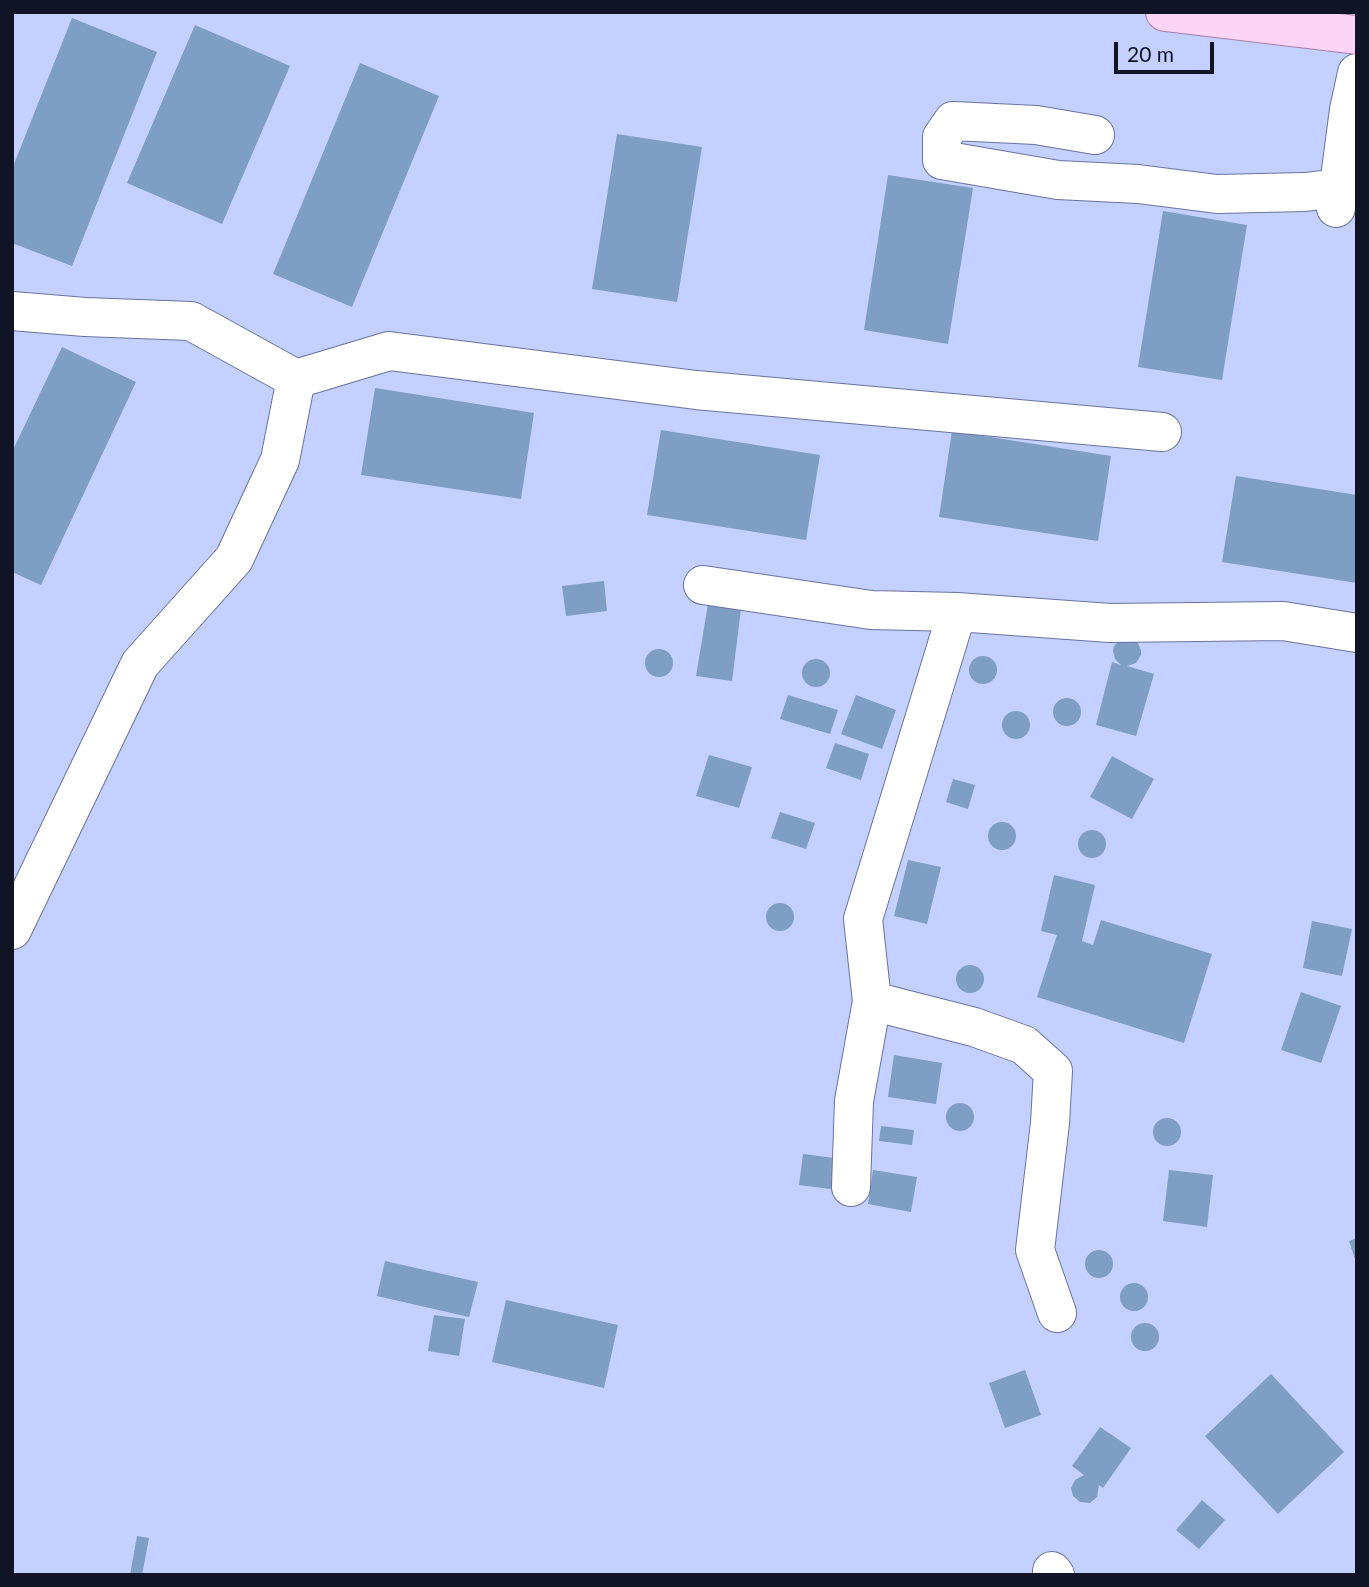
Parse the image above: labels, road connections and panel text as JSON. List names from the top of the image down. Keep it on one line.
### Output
{"scale_bar":"20 m"}
